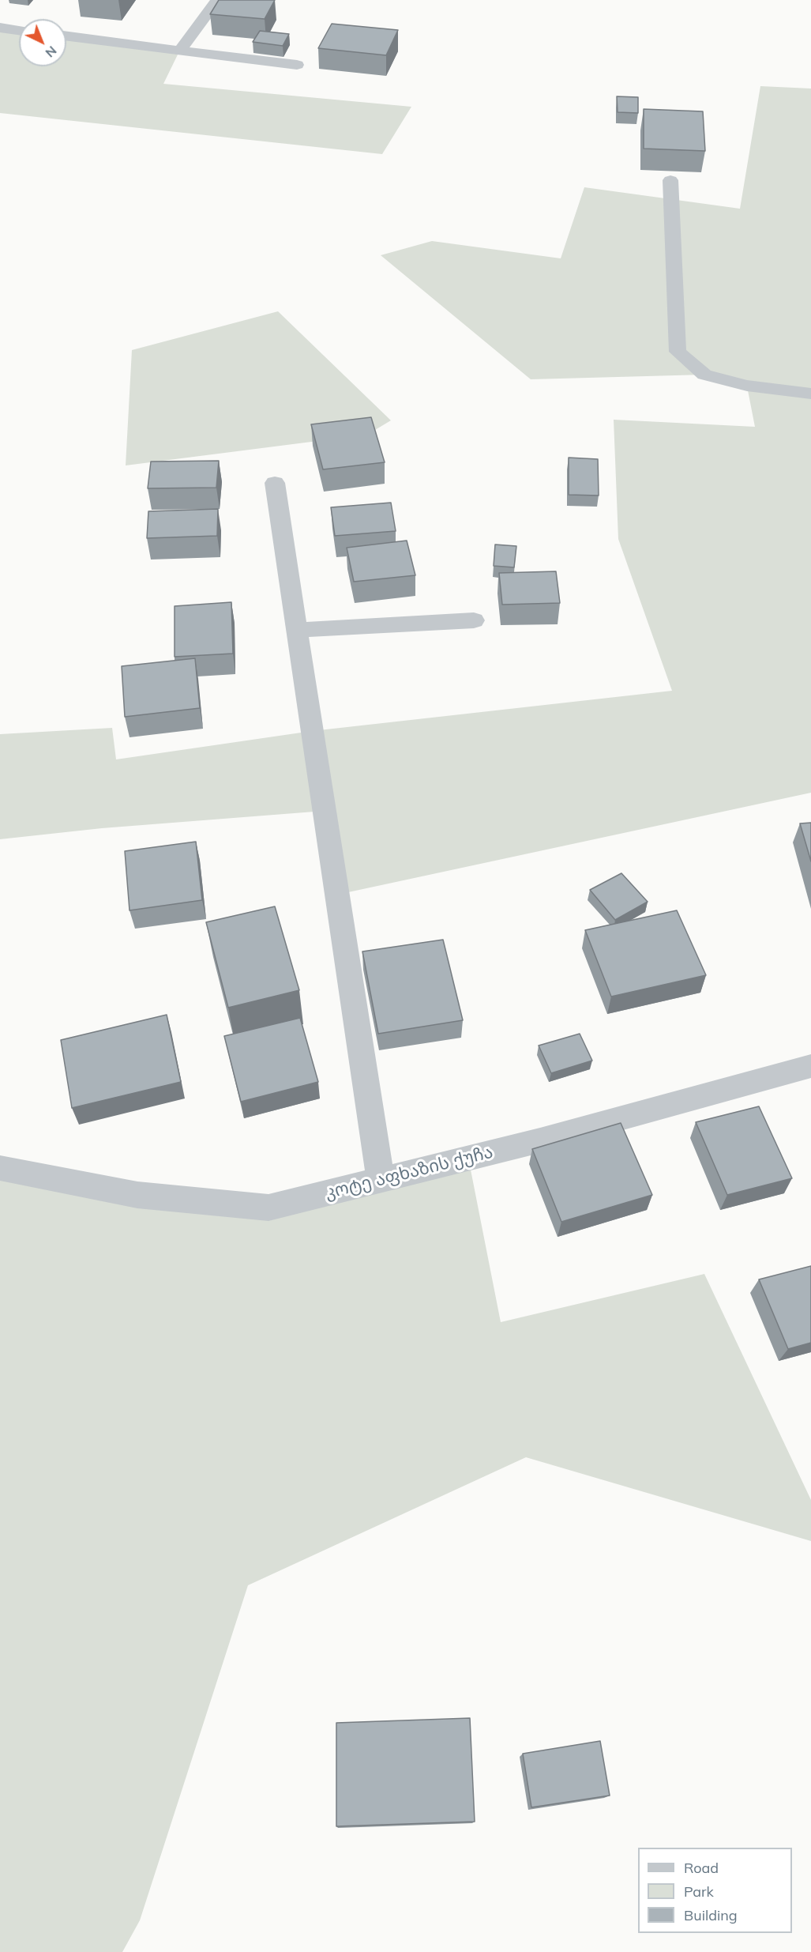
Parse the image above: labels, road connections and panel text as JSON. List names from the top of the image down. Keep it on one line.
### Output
{"streets":{"street":["კოტე აფხაზის ქუჩა"]},"legend":["Road","Park","Building"],"north":"bottom right"}
